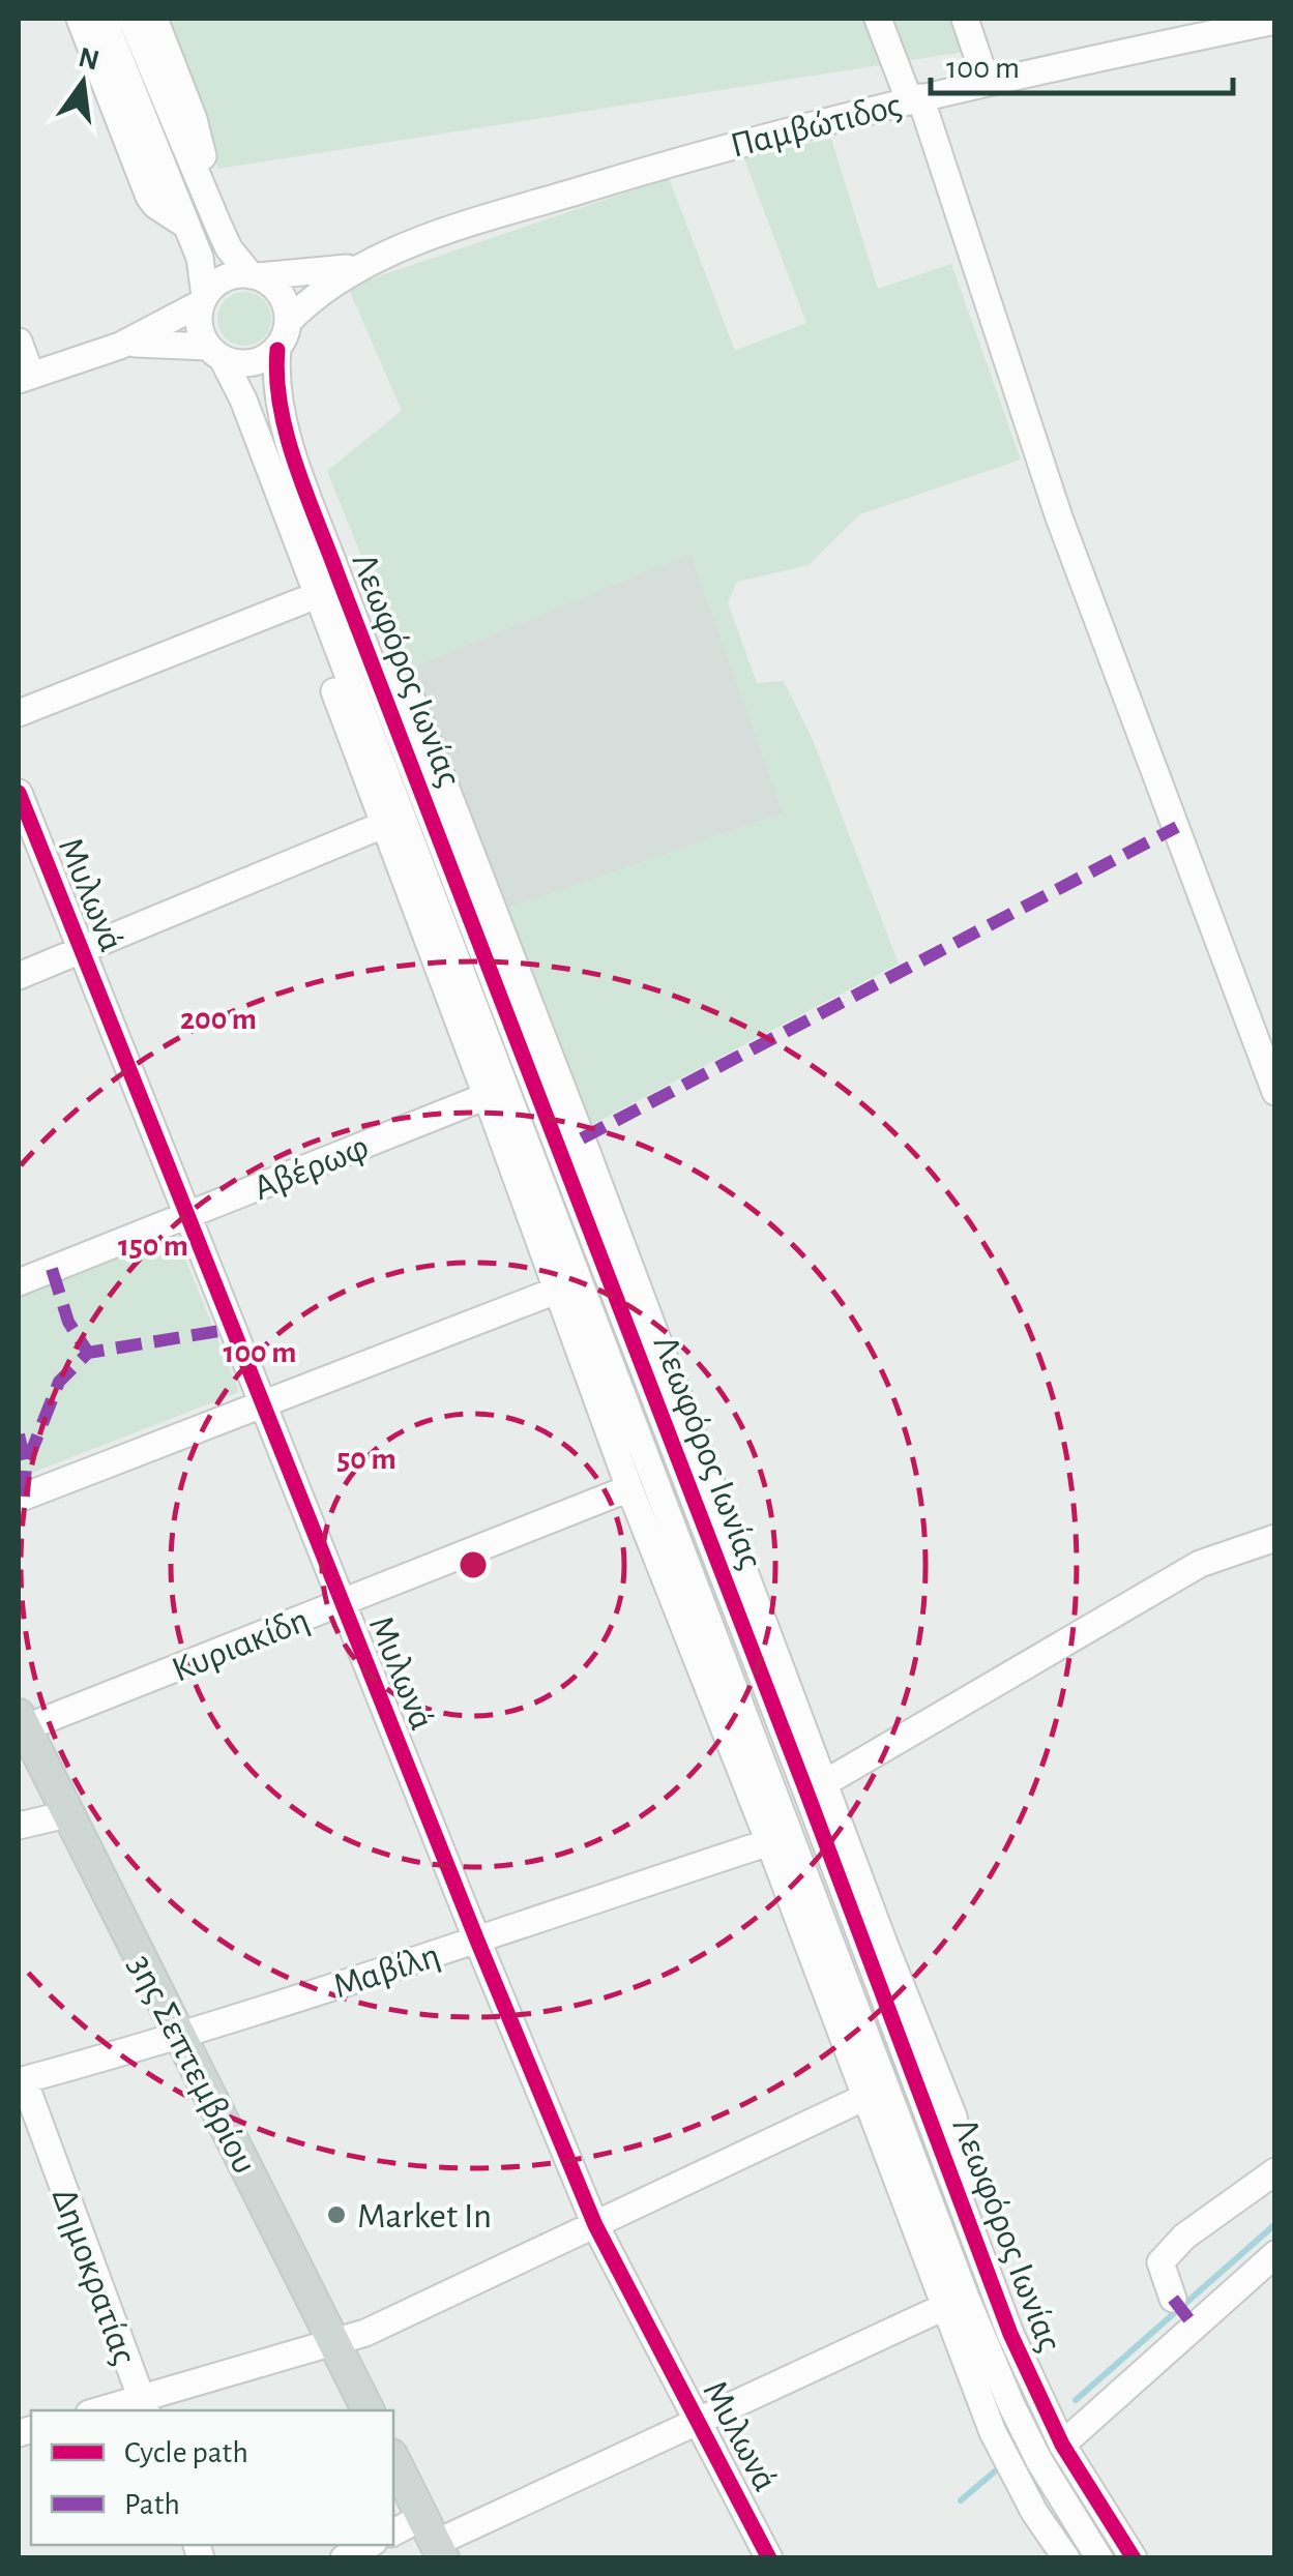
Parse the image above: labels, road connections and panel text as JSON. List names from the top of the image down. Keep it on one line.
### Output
{"streets":{"main road":["3ης Σεπτεμβρίου"],"street":["Παμβώτιδος","Λεωφόρος Ιωνίας","Μυλωνά","Αβέρωφ","Κυριακίδη","Μαβίλη","Δημοκρατίας"]},"crossings":[["Παμβώτιδος","Λεωφόρος Ιωνίας"],["Λεωφόρος Ιωνίας","Αβέρωφ"],["Λεωφόρος Ιωνίας","Κυριακίδη"],["Λεωφόρος Ιωνίας","Μαβίλη"],["Μυλωνά","Αβέρωφ"],["Μυλωνά","Κυριακίδη"],["Μυλωνά","Μαβίλη"],["Κυριακίδη","3ης Σεπτεμβρίου"],["Μαβίλη","3ης Σεπτεμβρίου"],["Μαβίλη","Δημοκρατίας"]],"places":["Market In"],"legend":["Cycle path","Path"],"scale_bar":"100 m","north":"top","rings":["200 m","150 m","100 m","50 m"]}
